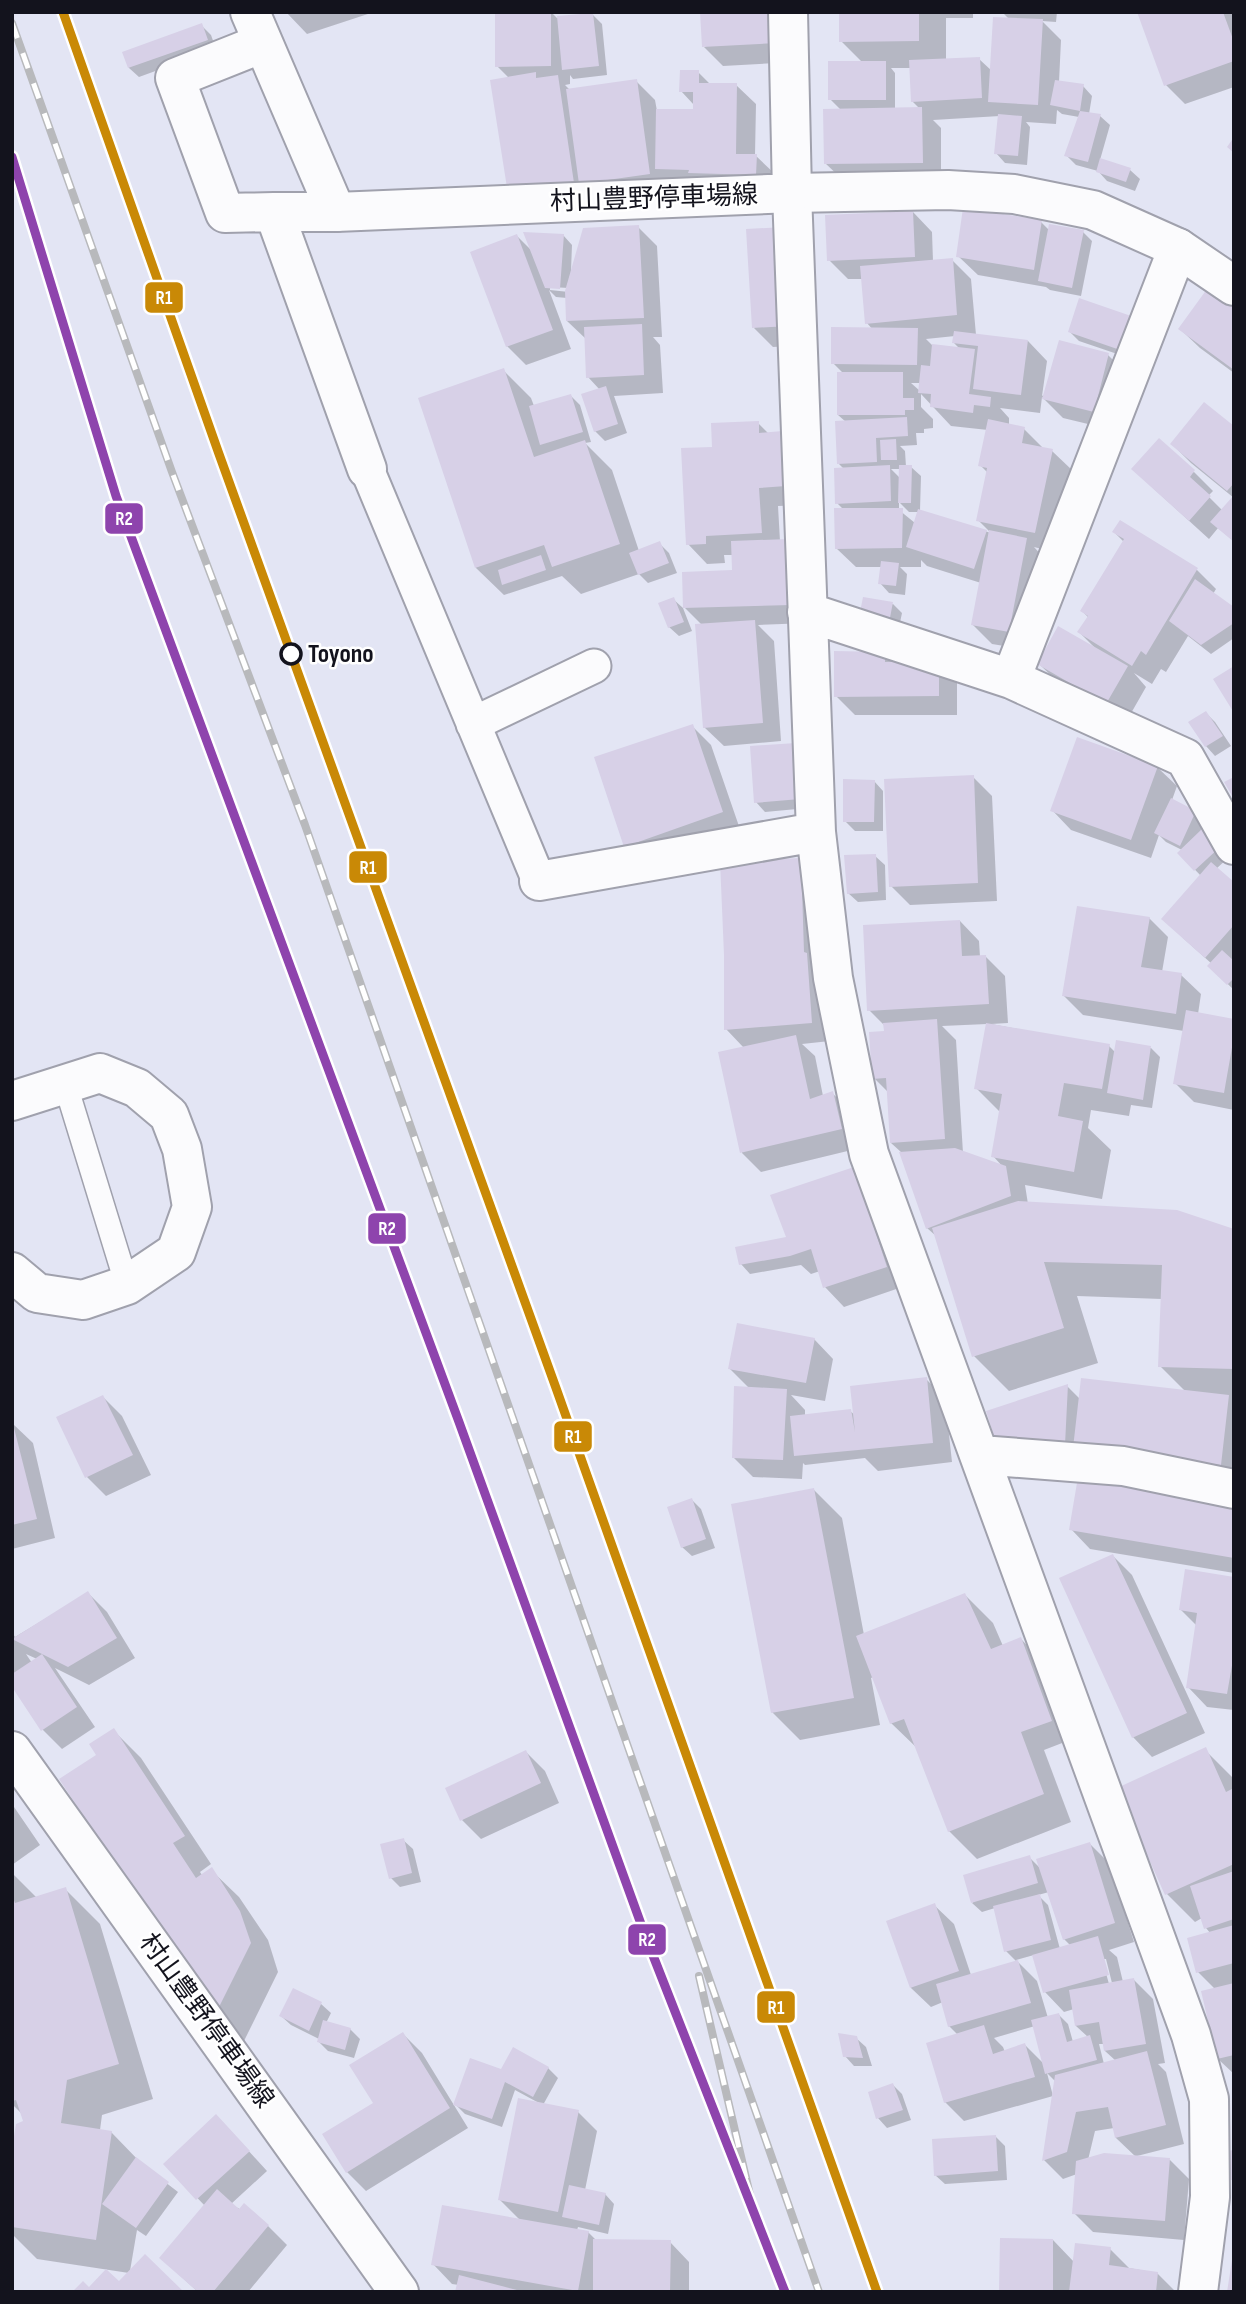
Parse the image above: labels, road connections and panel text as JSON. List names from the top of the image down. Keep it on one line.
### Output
{"streets":{"street":["村山豊野停車場線"]},"places":["Toyono"],"lines":["transit line R1","transit line R2"]}
